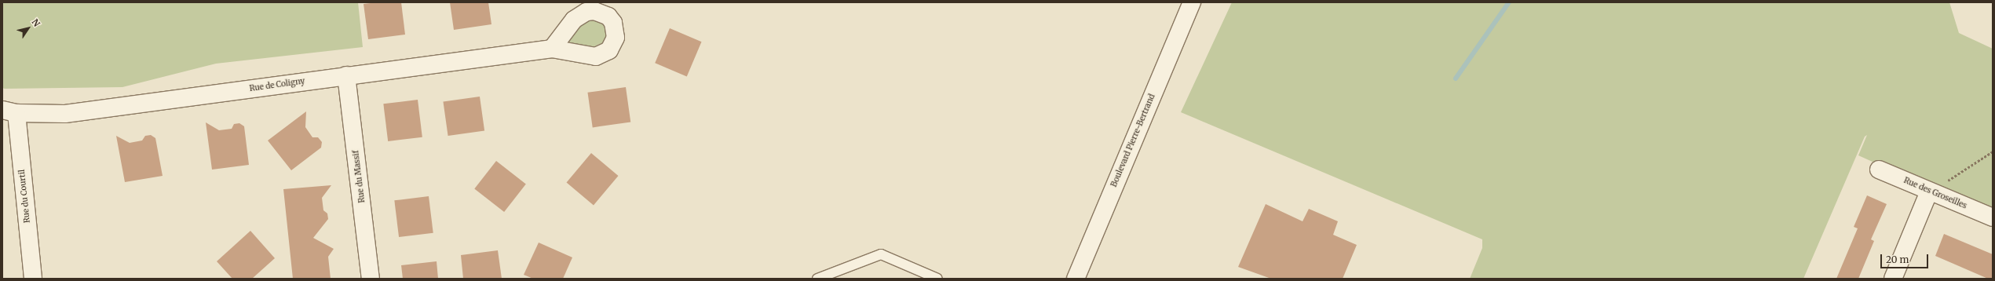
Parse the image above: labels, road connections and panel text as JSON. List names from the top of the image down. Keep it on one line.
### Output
{"streets":{"street":["Rue de Coligny","Boulevard Pierre-Bertrand","Rue du Massif","Rue des Groseilles","Rue du Courtil"]},"crossings":[["Rue de Coligny","Rue du Massif"],["Rue de Coligny","Rue du Courtil"]],"scale_bar":"20 m","north":"top right"}
